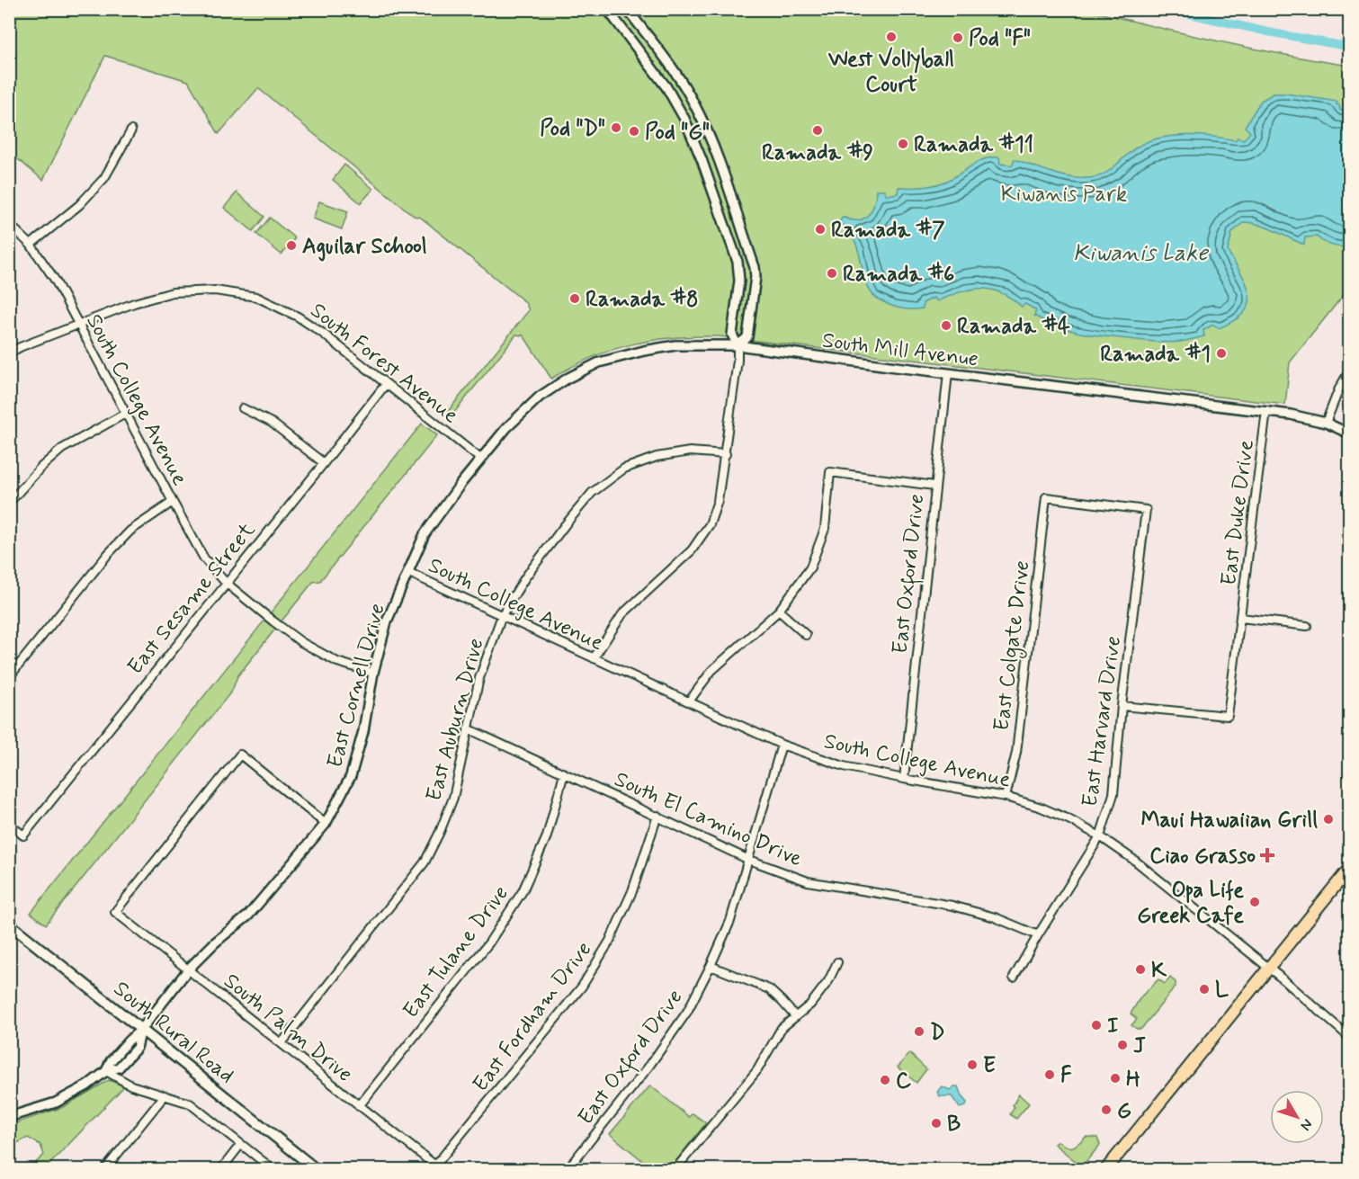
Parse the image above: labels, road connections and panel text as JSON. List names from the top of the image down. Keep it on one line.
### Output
{"streets":{"main road":["South Rural Road"],"street":["South Mill Avenue","South Forest Avenue","South College Avenue","East Duke Drive","East Oxford Drive","East Sesame Street","East Colgate Drive","East Cornell Drive","East Auburn Drive","East Harvard Drive","South El Camino Drive","East Tulane Drive","East Fordham Drive","South Palm Drive"]},"crossings":[["South Mill Avenue","South Forest Avenue"],["South Mill Avenue","East Duke Drive"],["South Mill Avenue","East Oxford Drive"],["South Mill Avenue","East Cornell Drive"],["South Forest Avenue","South College Avenue"],["South Forest Avenue","East Sesame Street"],["South Forest Avenue","East Cornell Drive"],["South College Avenue","East Oxford Drive"],["South College Avenue","East Sesame Street"],["South College Avenue","East Colgate Drive"],["South College Avenue","East Cornell Drive"],["South College Avenue","East Auburn Drive"],["South College Avenue","East Harvard Drive"],["East Duke Drive","East Harvard Drive"],["East Oxford Drive","South El Camino Drive"],["East Colgate Drive","East Harvard Drive"],["East Cornell Drive","South Palm Drive"],["East Cornell Drive","South Rural Road"],["East Auburn Drive","South El Camino Drive"],["East Auburn Drive","South Palm Drive"],["East Harvard Drive","South El Camino Drive"],["South El Camino Drive","East Tulane Drive"],["South El Camino Drive","East Fordham Drive"],["East Tulane Drive","South Palm Drive"],["East Fordham Drive","South Palm Drive"]],"water":["Kiwanis Lake"],"parks":["Kiwanis Park"],"places":{"other":["West Vollyball Court","Pod \"F\"","Pod \"D\"","Ramada #9","Pod \"G\"","Ramada #11","Ramada #7","Aguilar School","Ramada #6","Ramada #8","Ramada #4","Ramada #1","Maui Hawaiian Grill","Opa Life Greek Cafe","K","L","I","D","J","E","F","H","C","G","B"],"health":["Ciao Grasso"]},"north":"bottom right"}
